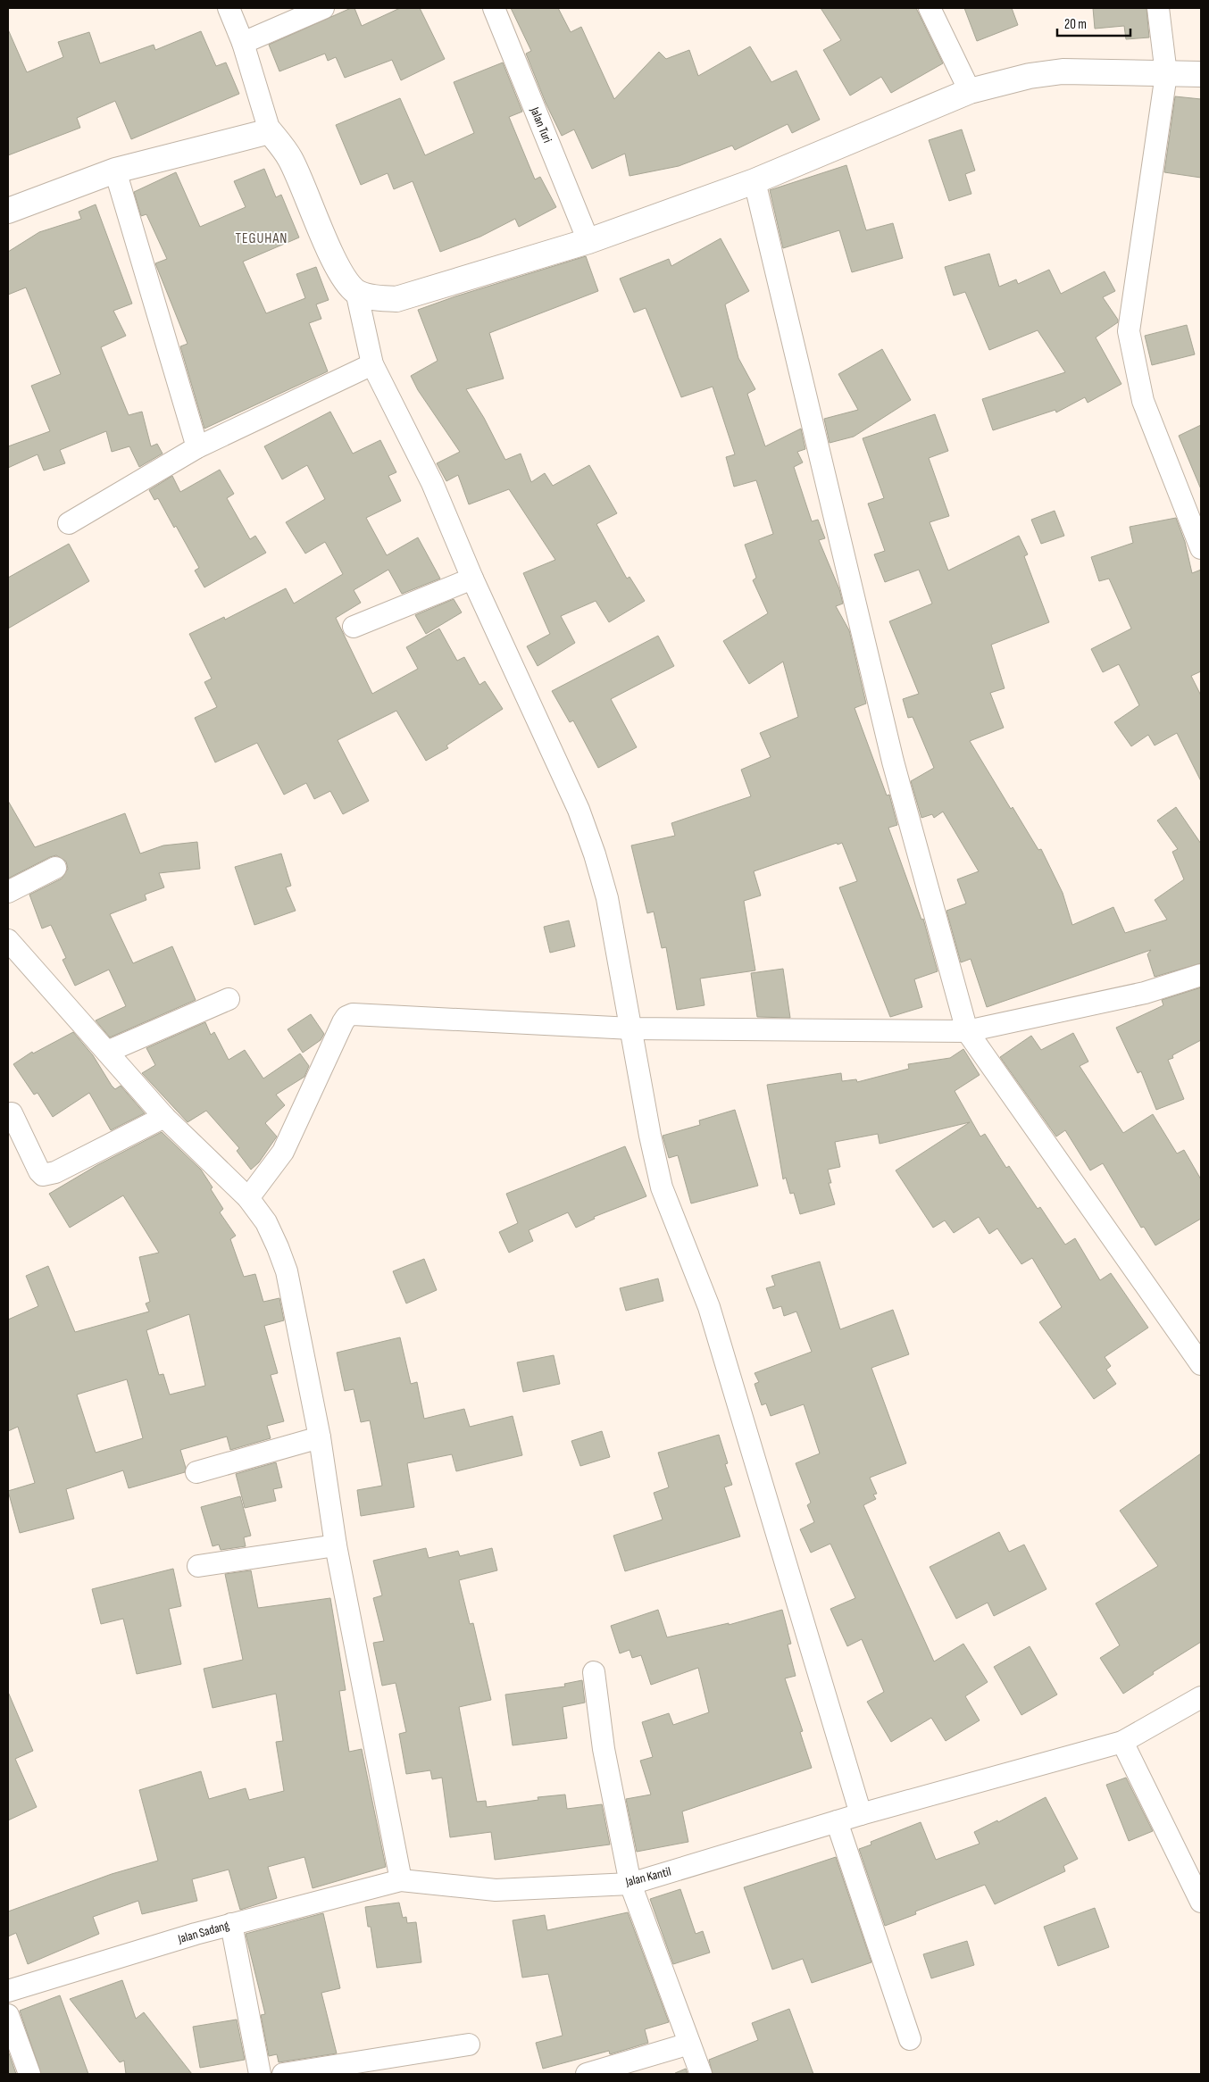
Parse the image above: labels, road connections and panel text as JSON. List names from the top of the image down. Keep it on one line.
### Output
{"streets":{"street":["Jalan Turi","Jalan Kantil","Jalan Sadang"]},"crossings":[["Jalan Kantil","Jalan Sadang"]],"districts":["TEGUHAN"],"scale_bar":"20 m"}
